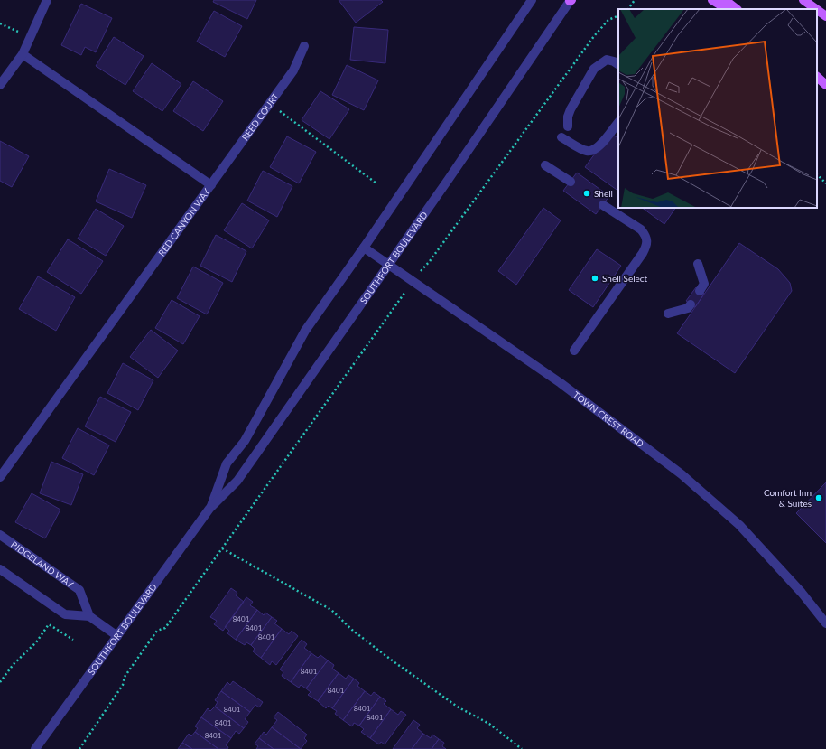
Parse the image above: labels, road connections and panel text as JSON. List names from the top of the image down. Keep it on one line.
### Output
{"streets":{"street":["REED COURT","RED CANYON WAY","SOUTHFORT BOULEVARD","TOWN CREST ROAD","RIDGELAND WAY"]},"crossings":[["REED COURT","RED CANYON WAY"],["SOUTHFORT BOULEVARD","TOWN CREST ROAD"]],"places":["Shell","Shell Select","Comfort Inn & Suites"],"house_numbers":["8401","8401","8401","8401","8401","8401","8401","8401","8401","8401"]}
